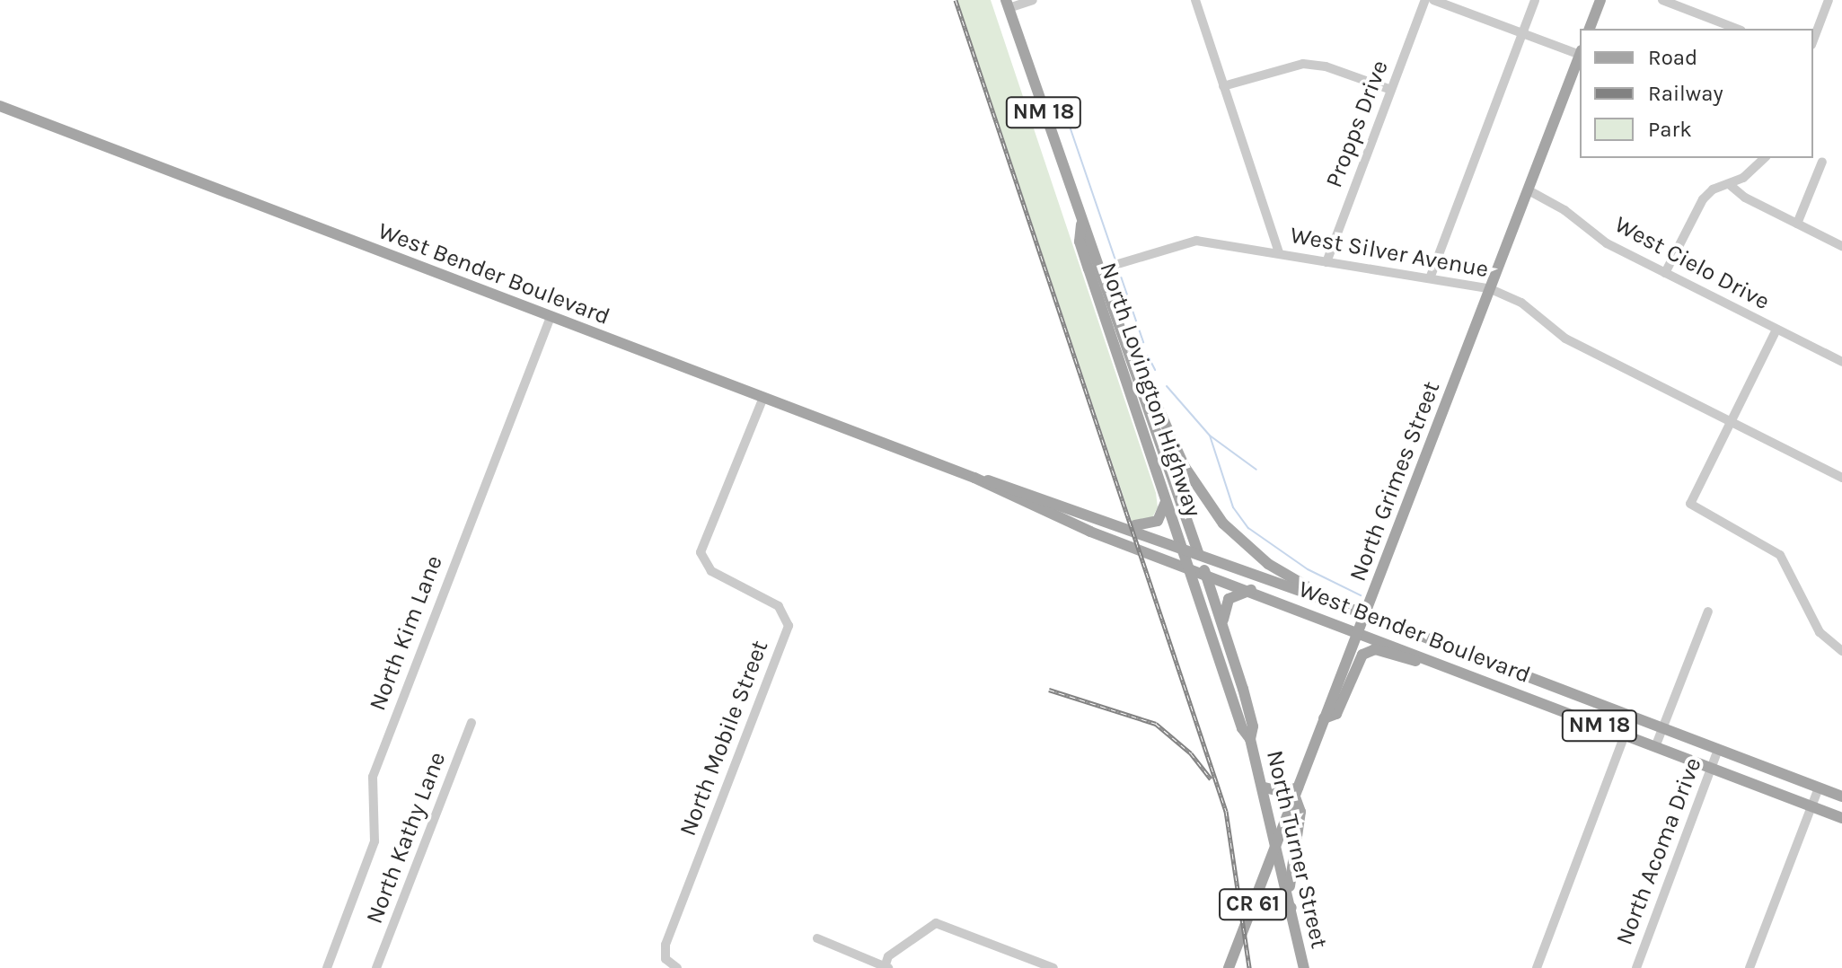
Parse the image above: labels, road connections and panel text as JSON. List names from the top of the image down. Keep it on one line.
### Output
{"streets":{"main road":["NM 18","West Bender Boulevard","North Lovington Highway","North Grimes Street","North Turner Street","CR 61"],"street":["Propps Drive","West Silver Avenue","West Cielo Drive","North Kim Lane","North Mobile Street","North Kathy Lane","North Acoma Drive"]},"crossings":[["Propps Drive","West Silver Avenue"],["West Silver Avenue","North Lovington Highway"],["West Silver Avenue","North Grimes Street"],["West Cielo Drive","North Grimes Street"],["West Bender Boulevard","North Lovington Highway"],["West Bender Boulevard","North Grimes Street"],["West Bender Boulevard","North Kim Lane"],["West Bender Boulevard","North Mobile Street"],["West Bender Boulevard","North Turner Street"],["West Bender Boulevard","North Acoma Drive"],["North Lovington Highway","North Turner Street"],["North Grimes Street","North Turner Street"]],"legend":["Road","Railway","Park"]}
